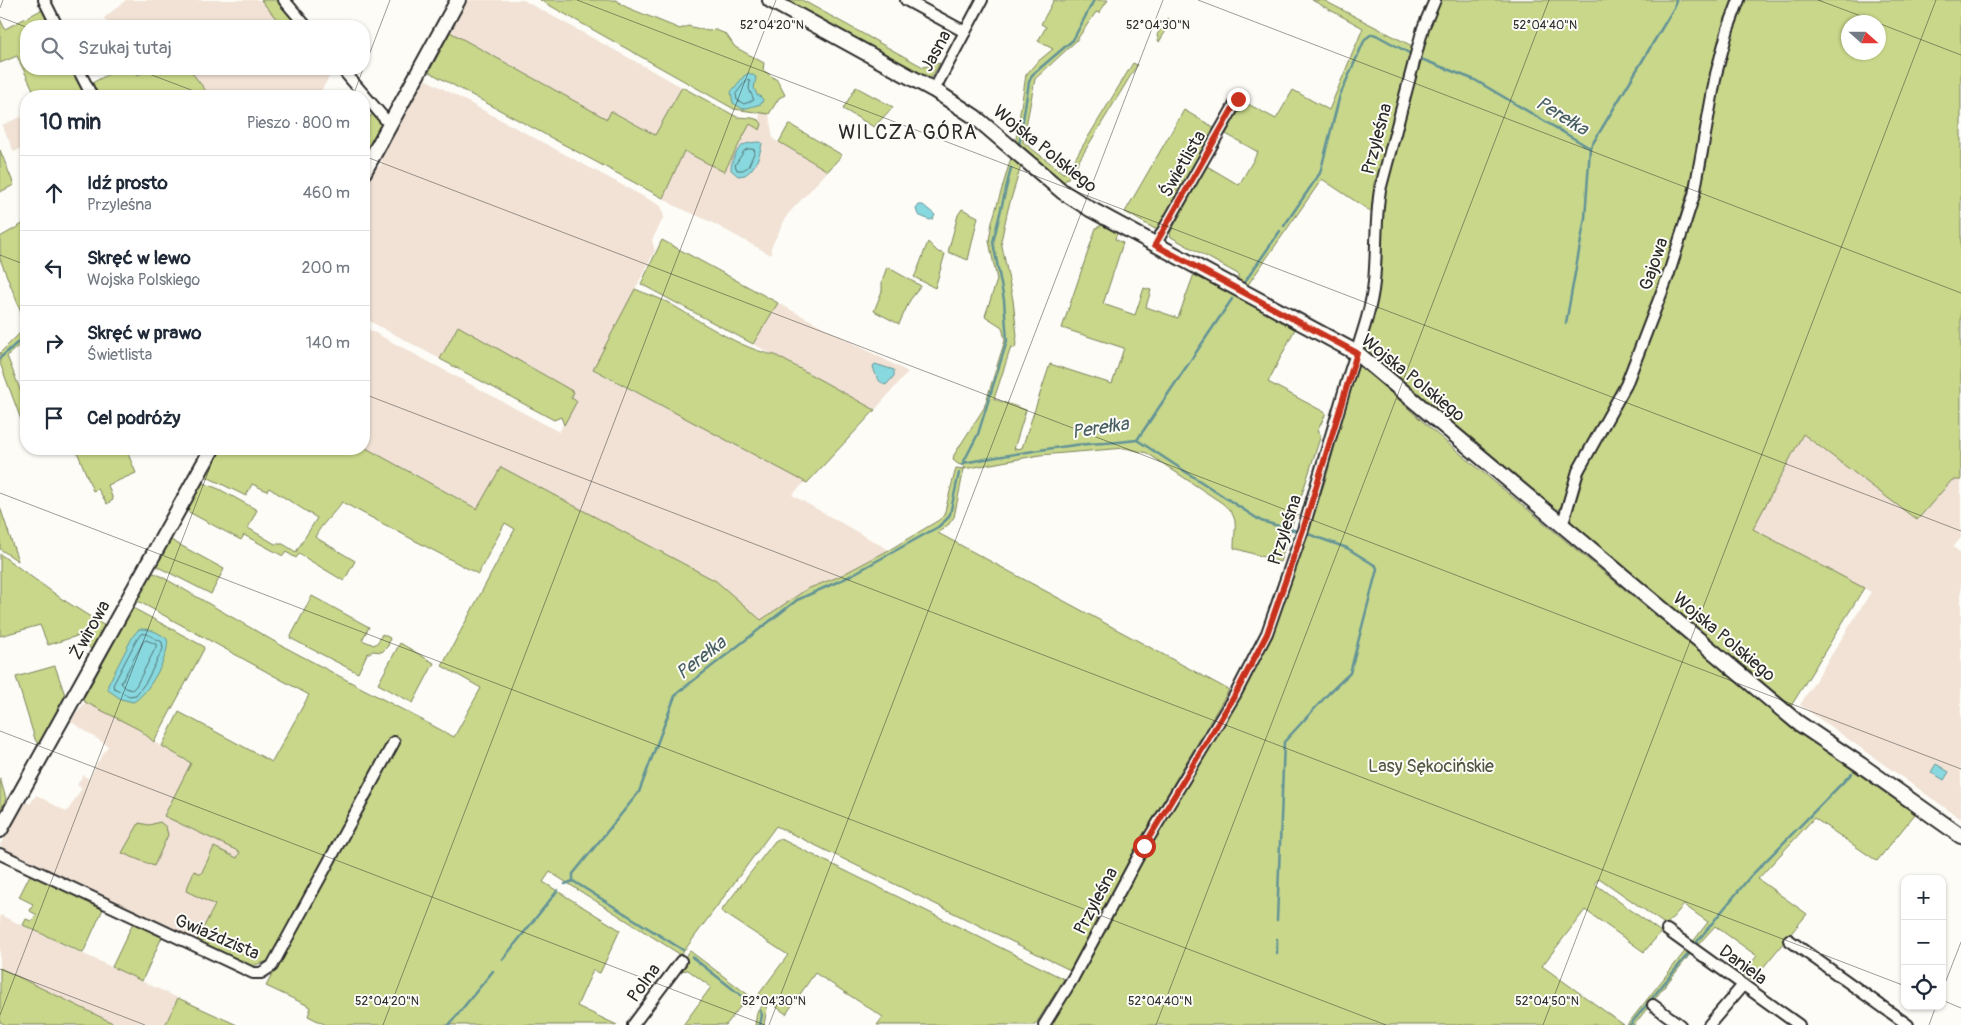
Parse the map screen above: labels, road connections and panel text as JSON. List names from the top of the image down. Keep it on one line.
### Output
{"streets":{"street":["Jasna","Przyleśna","Wojska Polskiego","Świetlista","Gajowa","Żwirowa","Gwiaździsta","Daniela","Polna"]},"crossings":[["Jasna","Wojska Polskiego"],["Przyleśna","Wojska Polskiego"],["Wojska Polskiego","Świetlista"],["Wojska Polskiego","Gajowa"]],"districts":["WILCZA GÓRA"],"water":["Perełka"],"parks":["Lasy Sękocińskie"],"north":"right","page":{"search":"Szukaj tutaj","heading":["10 min","Pieszo · 800 m"],"list":[["Idź prosto","Przyleśna","460 m"],["Skręć w lewo","Wojska Polskiego","200 m"],["Skręć w prawo","Świetlista","140 m"],"Cel podróży"],"map_buttons":["+","−"]},"coordinates":["52°04'20\"N","52°04'30\"N","52°04'40\"N","52°04'50\"N"]}
